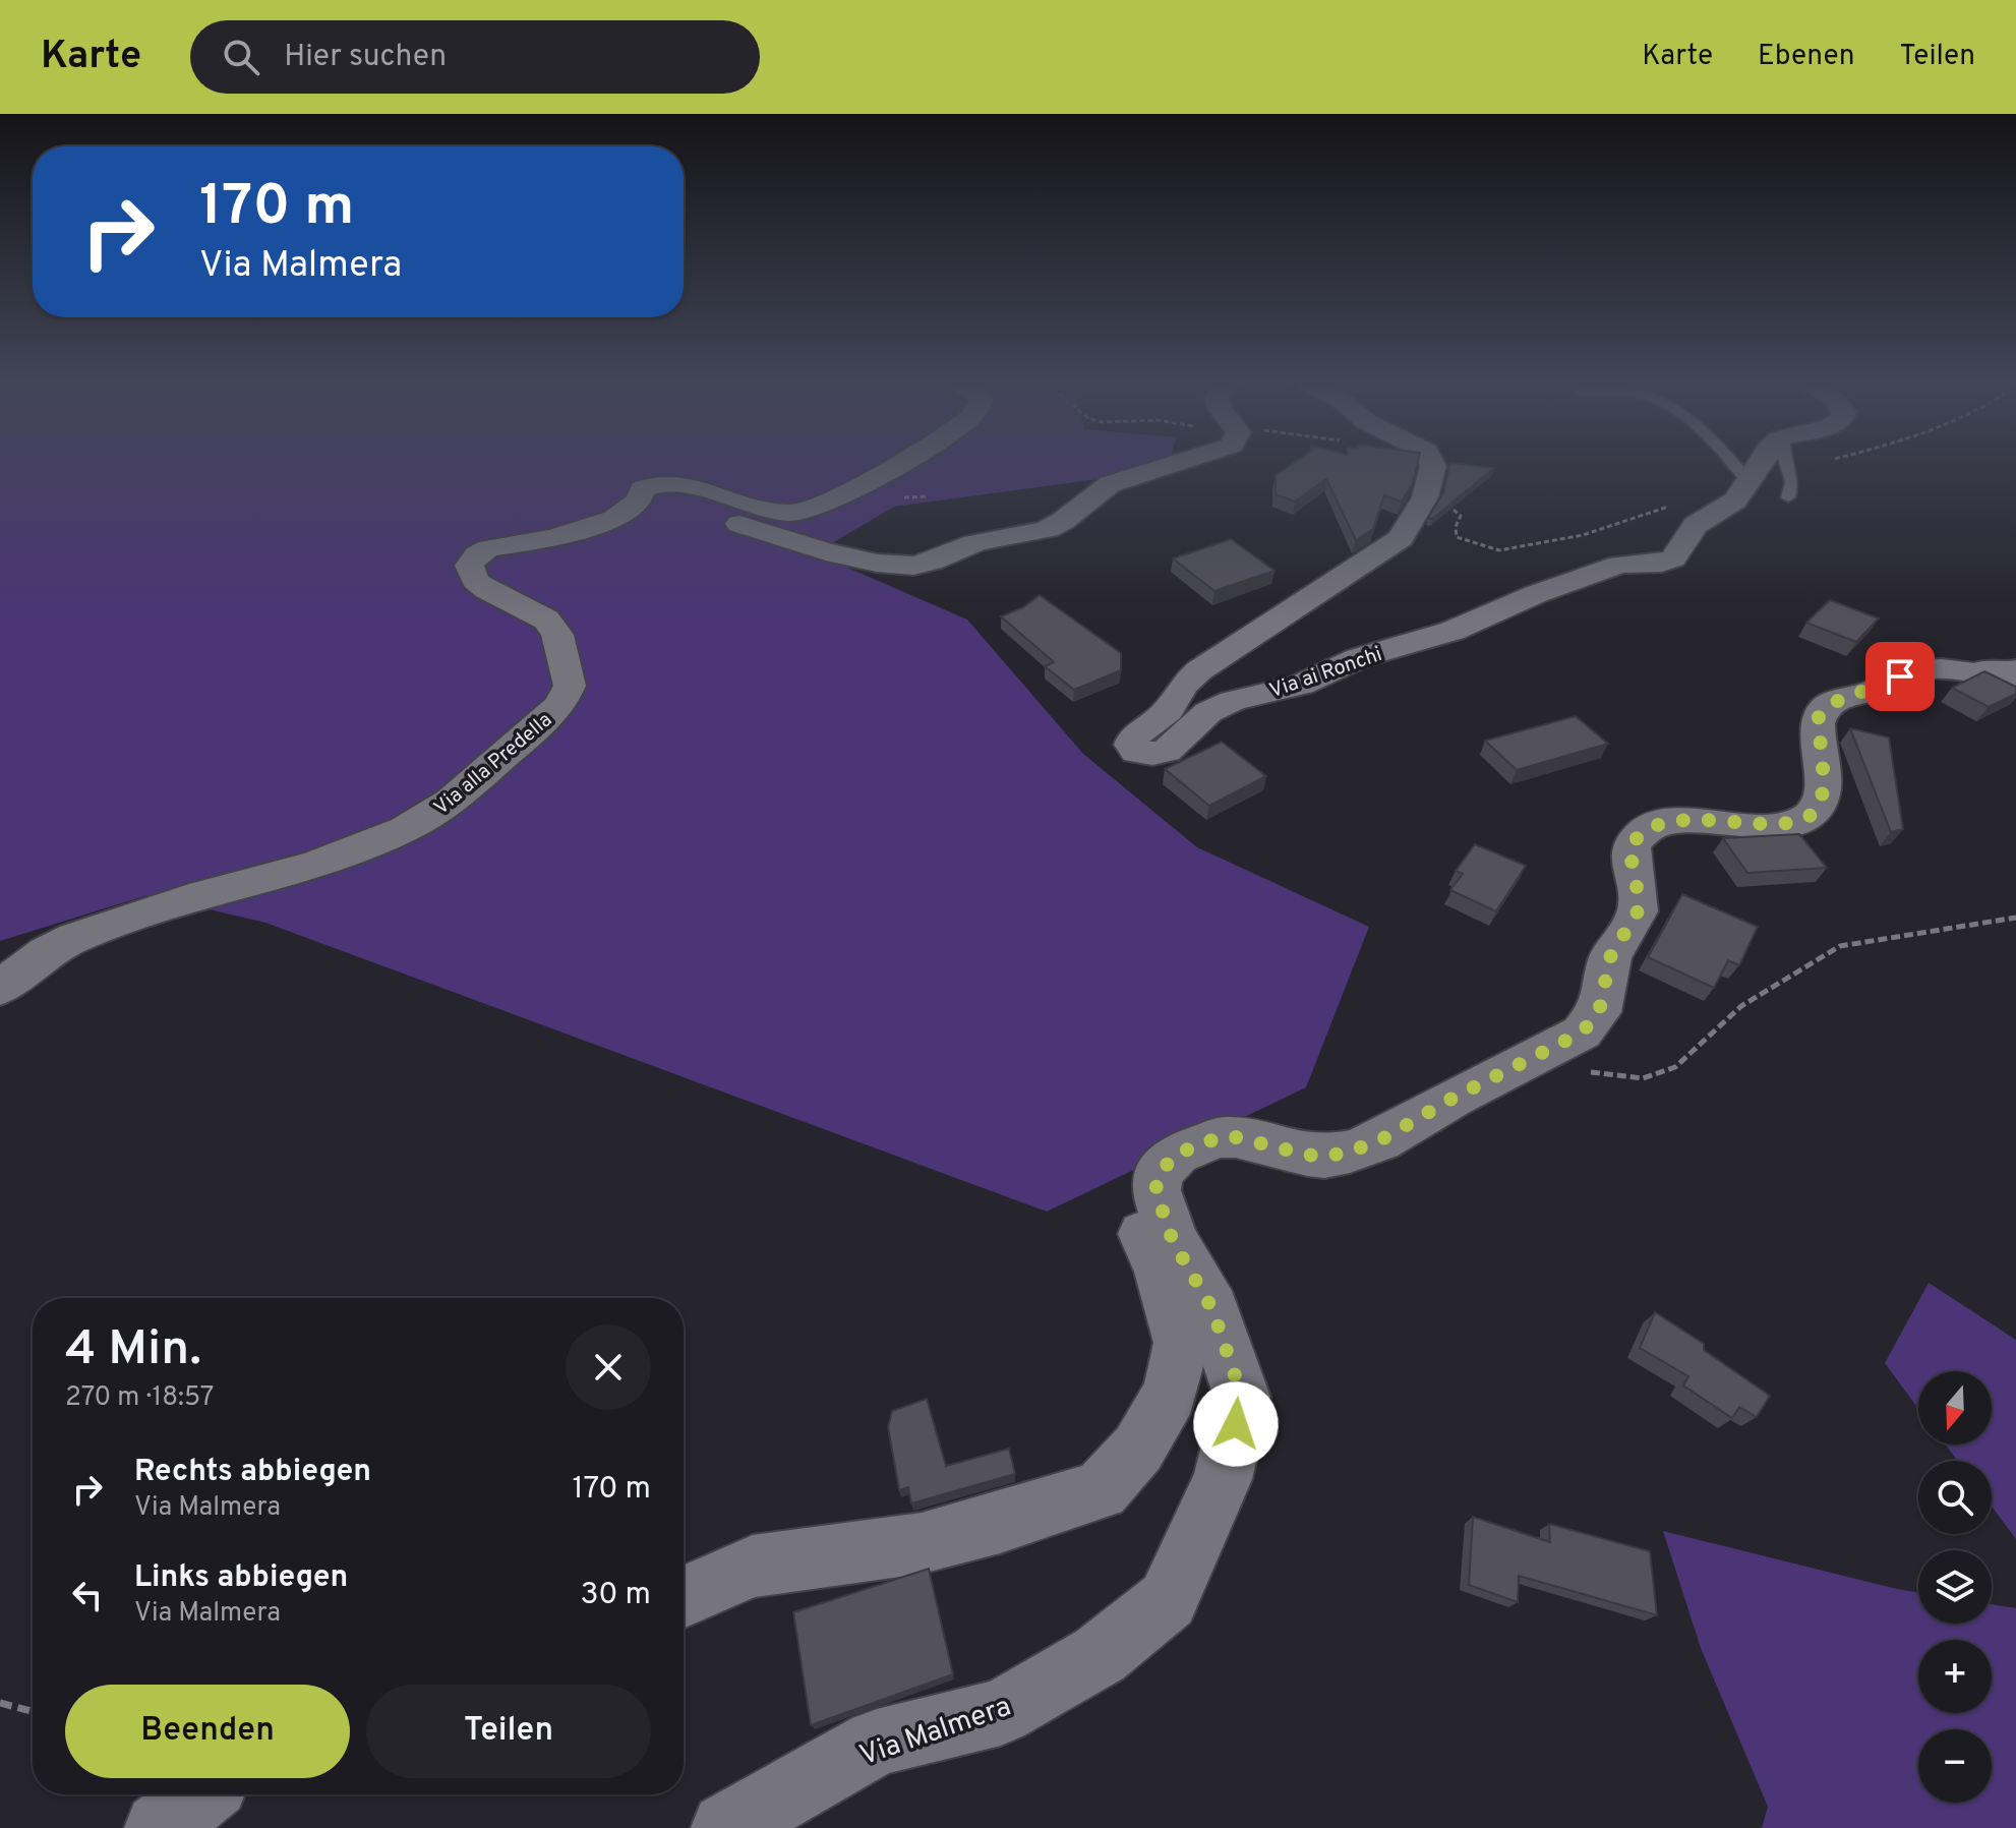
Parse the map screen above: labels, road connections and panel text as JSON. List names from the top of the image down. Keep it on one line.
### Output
{"streets":{"street":["Via ai Ronchi","Via alla Predella","Via Malmera"]},"north":"bottom","page":{"header":"Karte","search":"Hier suchen","nav":["Karte","Ebenen","Teilen"],"turn":["170 m","Via Malmera"],"heading":["4 Min.","270 m · 18:57"],"map_buttons":["+","−"],"list":[{"name":"Rechts abbiegen","note":"Via Malmera","value":"170 m"},{"name":"Links abbiegen","note":"Via Malmera","value":"30 m"}],"buttons":["Beenden","Teilen"]}}
